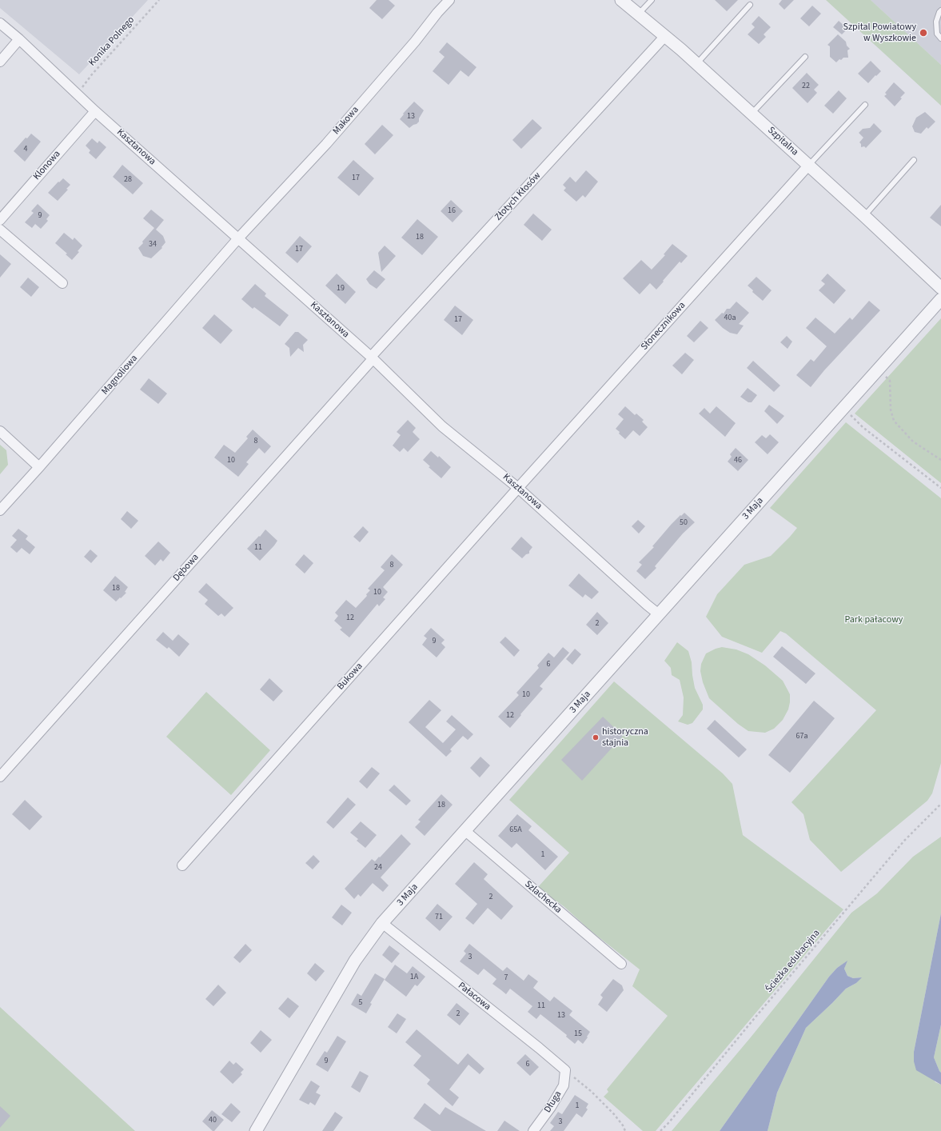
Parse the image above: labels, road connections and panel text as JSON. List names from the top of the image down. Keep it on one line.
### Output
{"streets":{"street":["Makowa","Szpitalna","Kasztanowa","Klonowa","Złotych Kłosów","Słonecznikowa","Magnoliowa","3 Maja","Dębowa","Bukowa","Szlachecka","Pałacowa","Długa"],"path":["Konika Polnego","Ścieżka edukacyjna"]},"crossings":[["Konika Polnego","Kasztanowa"],["Makowa","Kasztanowa"],["Makowa","Magnoliowa"],["Szpitalna","Złotych Kłosów"],["Szpitalna","Słonecznikowa"],["Kasztanowa","Klonowa"],["Kasztanowa","Złotych Kłosów"],["Kasztanowa","Słonecznikowa"],["Kasztanowa","Magnoliowa"],["Kasztanowa","3 Maja"],["Kasztanowa","Dębowa"],["Kasztanowa","Bukowa"],["Złotych Kłosów","Dębowa"],["Słonecznikowa","Bukowa"],["3 Maja","Szlachecka"],["3 Maja","Pałacowa"],["Pałacowa","Długa"]],"parks":["Park pałacowy"],"places":["Szpital Powiatowy w Wyszkowie","historyczna stajnia"],"house_numbers":["22","13","4","17","28","16","9","18","34","17","19","40a","17","8","10","46","50","11","8","18","10","12","2","9","6","10","12","67a","18","65A","1","24","2","71","3","1A","7","5","11","2","13","15","9","6","1","40","3"]}
